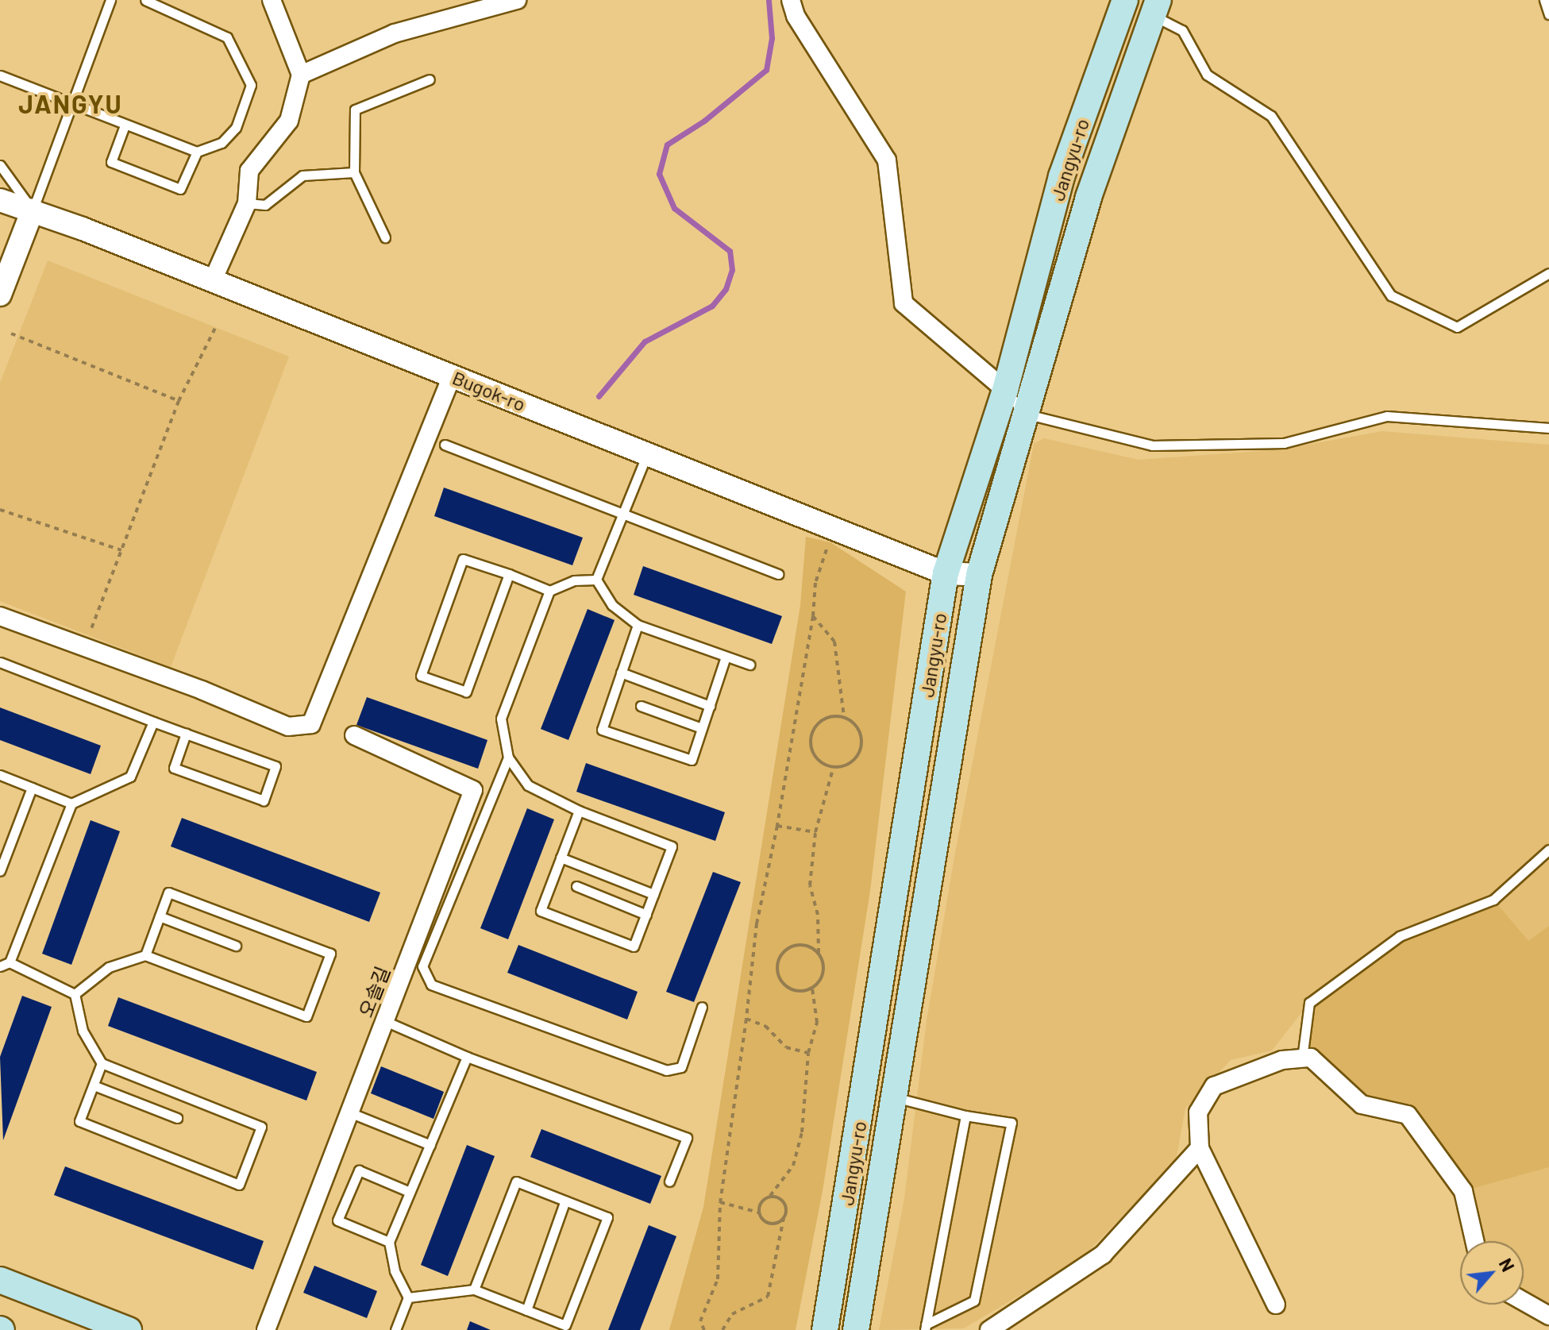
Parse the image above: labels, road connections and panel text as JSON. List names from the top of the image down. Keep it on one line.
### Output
{"streets":{"main road":["Jangyu-ro"],"street":["Bugok-ro","오솔길"]},"crossings":[["Jangyu-ro","Bugok-ro"]],"districts":["JANGYU"],"north":"top right"}
